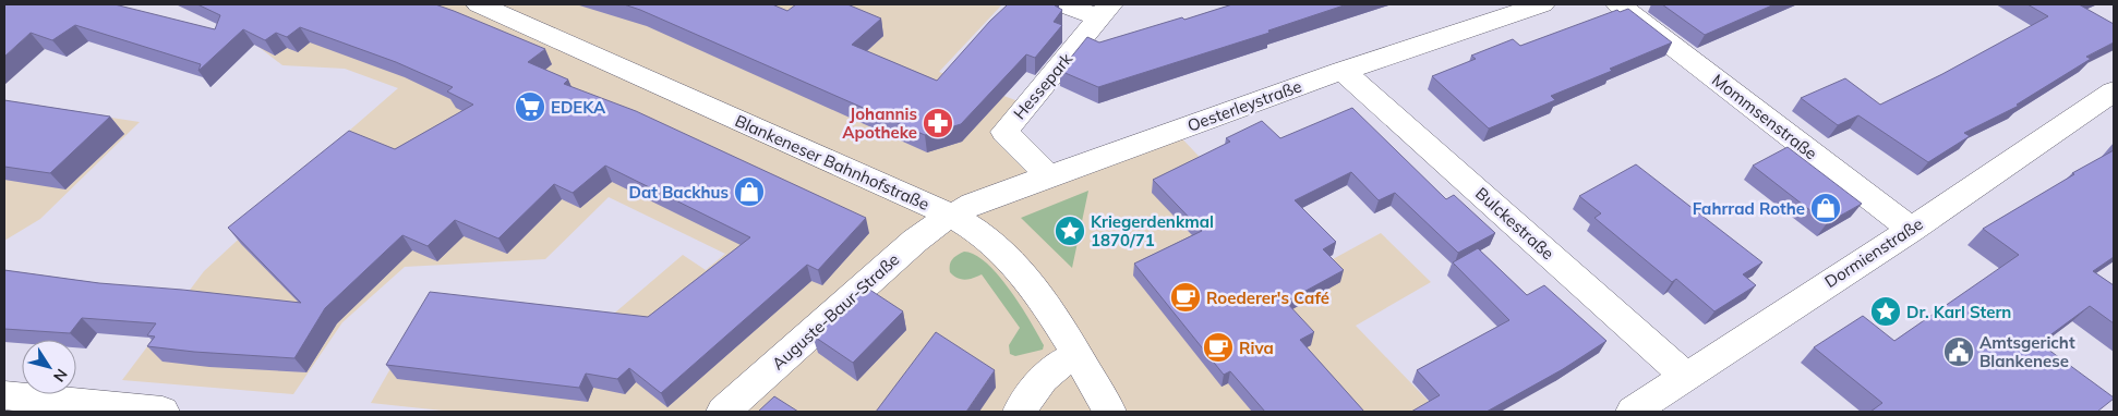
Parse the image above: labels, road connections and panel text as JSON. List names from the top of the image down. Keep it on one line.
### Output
{"streets":{"street":["Hessepark","Oesterleystraße","Mommsenstraße","Blankeneser Bahnhofstraße","Bulckestraße","Dormienstraße","Auguste-Baur-Straße"]},"crossings":[["Hessepark","Oesterleystraße"],["Oesterleystraße","Blankeneser Bahnhofstraße"],["Oesterleystraße","Bulckestraße"],["Oesterleystraße","Auguste-Baur-Straße"],["Mommsenstraße","Dormienstraße"],["Blankeneser Bahnhofstraße","Auguste-Baur-Straße"],["Bulckestraße","Dormienstraße"]],"places":{"supermarket":["EDEKA"],"pharmacy":["Johannis Apotheke"],"shop":["Dat Backhus","Fahrrad Rothe"],"place":["Kriegerdenkmal 1870/71","Dr. Karl Stern"],"cafe":["Roederer's Café","Riva"],"public building":["Amtsgericht Blankenese"]},"north":"bottom right"}
